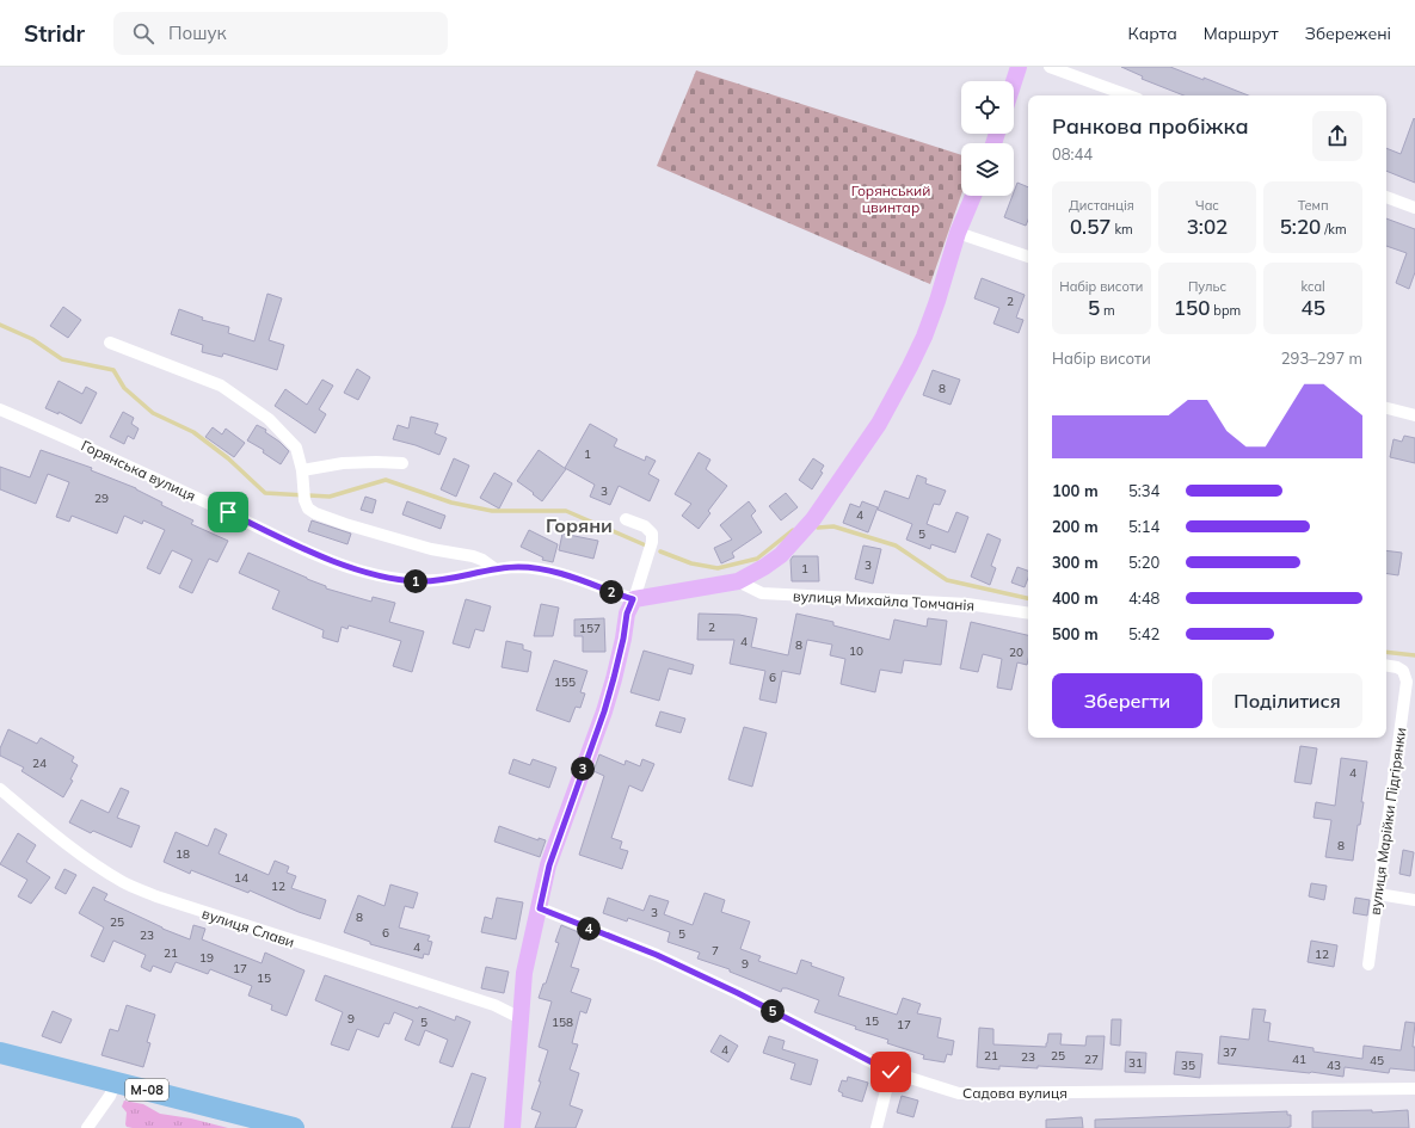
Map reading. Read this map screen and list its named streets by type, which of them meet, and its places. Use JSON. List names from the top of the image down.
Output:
{
  "streets": {
    "highway": ["М-08"],
    "street": [
      "Горянська вулиця",
      "вулиця Михайла Томчанія",
      "вулиця Марійки Підгірянки",
      "вулиця Слави",
      "Садова вулиця"
    ]
  },
  "districts": ["Горяни"],
  "parks": ["Горянський цвинтар"],
  "house_numbers": [
    "2",
    "8",
    "1",
    "3",
    "29",
    "4",
    "5",
    "3",
    "1",
    "2",
    "157",
    "4",
    "8",
    "10",
    "20",
    "6",
    "155",
    "24",
    "4",
    "8",
    "18",
    "14",
    "12",
    "3",
    "8",
    "25",
    "6",
    "5",
    "23",
    "4",
    "7",
    "21",
    "12",
    "19",
    "9",
    "17",
    "15",
    "9",
    "15",
    "5",
    "158",
    "17",
    "4",
    "37",
    "21",
    "25",
    "23",
    "27",
    "41",
    "45",
    "31",
    "35",
    "43"
  ],
  "page": {
    "header": "Stridr",
    "search": "Пошук",
    "nav": ["Карта", "Маршрут", "Збережені"],
    "heading": ["Ранкова пробіжка", "08:44"],
    "stats": [
      ["Дистанція", "0.57 km"],
      ["Час", "3:02"],
      ["Темп", "5:20 /km"],
      ["Набір висоти", "5 m"],
      ["Пульс", "150 bpm"],
      ["kcal", "45"]
    ],
    "chart": ["Набір висоти", "293–297 m"],
    "list": [
      {
        "name": "100 m",
        "note": "5:34"
      },
      {
        "name": "200 m",
        "note": "5:14"
      },
      {
        "name": "300 m",
        "note": "5:20"
      },
      {
        "name": "400 m",
        "note": "4:48"
      },
      {
        "name": "500 m",
        "note": "5:42"
      }
    ],
    "pins": [
      "1",
      "2",
      "3",
      "4",
      "5"
    ],
    "buttons": ["Зберегти", "Поділитися"]
  }
}
